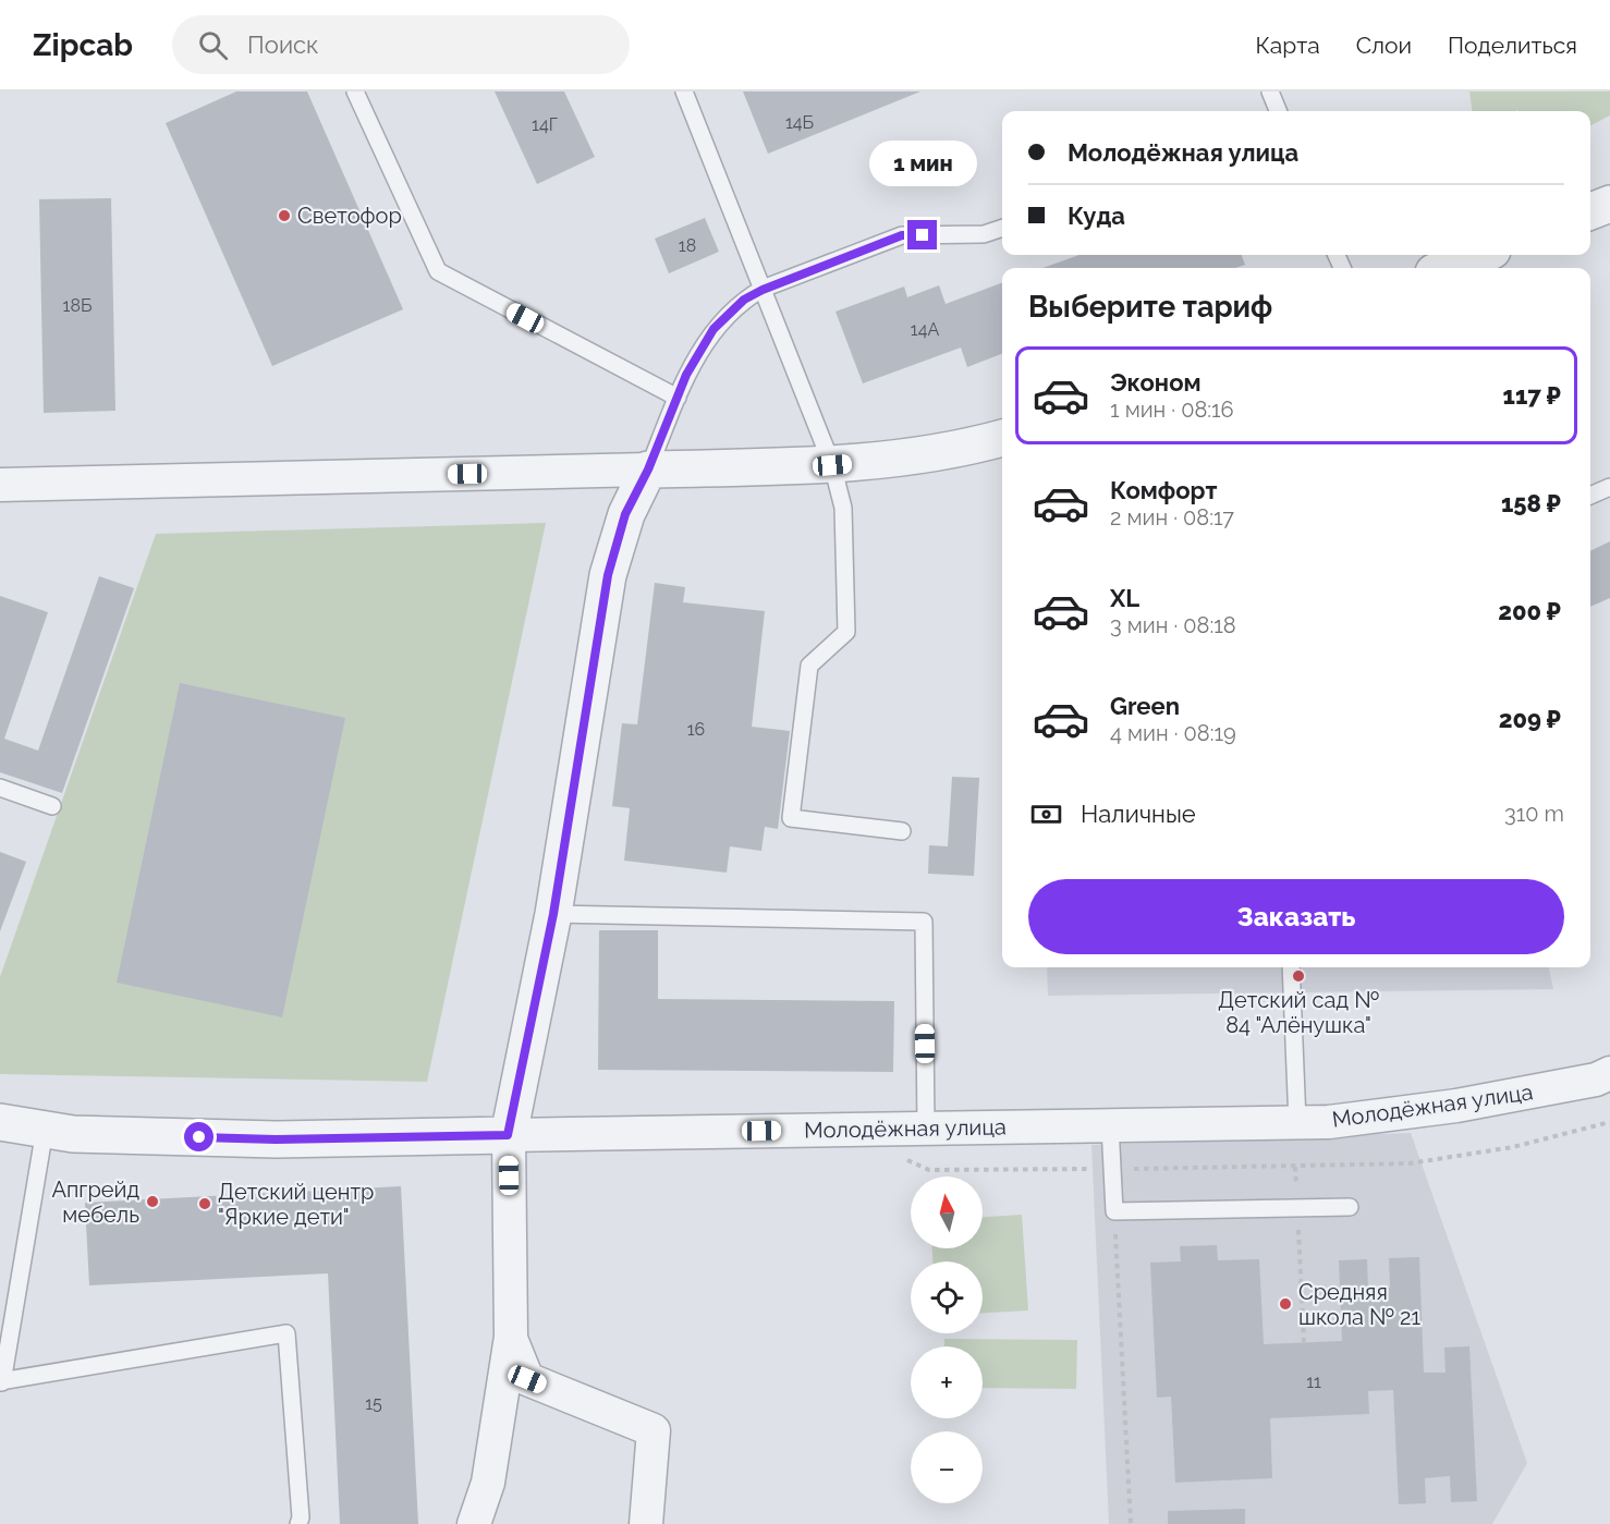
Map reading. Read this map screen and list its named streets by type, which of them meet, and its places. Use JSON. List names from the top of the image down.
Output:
{
  "streets": {
    "street": ["Молодёжная улица"]
  },
  "places": [
    "Светофор",
    "Детский сад № 84 \"Алёнушка\"",
    "Апгрейд мебель",
    "Детский центр \"Яркие дети\"",
    "Средняя школа № 21"
  ],
  "house_numbers": [
    "14Б",
    "14Г",
    "18",
    "18Б",
    "14А",
    "16",
    "11",
    "15"
  ],
  "north": "top",
  "page": {
    "header": "Zipcab",
    "search": "Поиск",
    "nav": ["Карта", "Слои", "Поделиться"],
    "banner": ["Молодёжная улица", "Куда"],
    "bubble": "1 мин",
    "heading": "Выберите тариф",
    "list": [
      {
        "name": "Эконом",
        "note": "1 мин · 08:16",
        "value": "117 ₽"
      },
      {
        "name": "Комфорт",
        "note": "2 мин · 08:17",
        "value": "158 ₽"
      },
      {
        "name": "XL",
        "note": "3 мин · 08:18",
        "value": "200 ₽"
      },
      {
        "name": "Green",
        "note": "4 мин · 08:19",
        "value": "209 ₽"
      }
    ],
    "pay": ["Наличные", "310 m"],
    "buttons": "Заказать",
    "map_buttons": ["+", "−"]
  }
}
